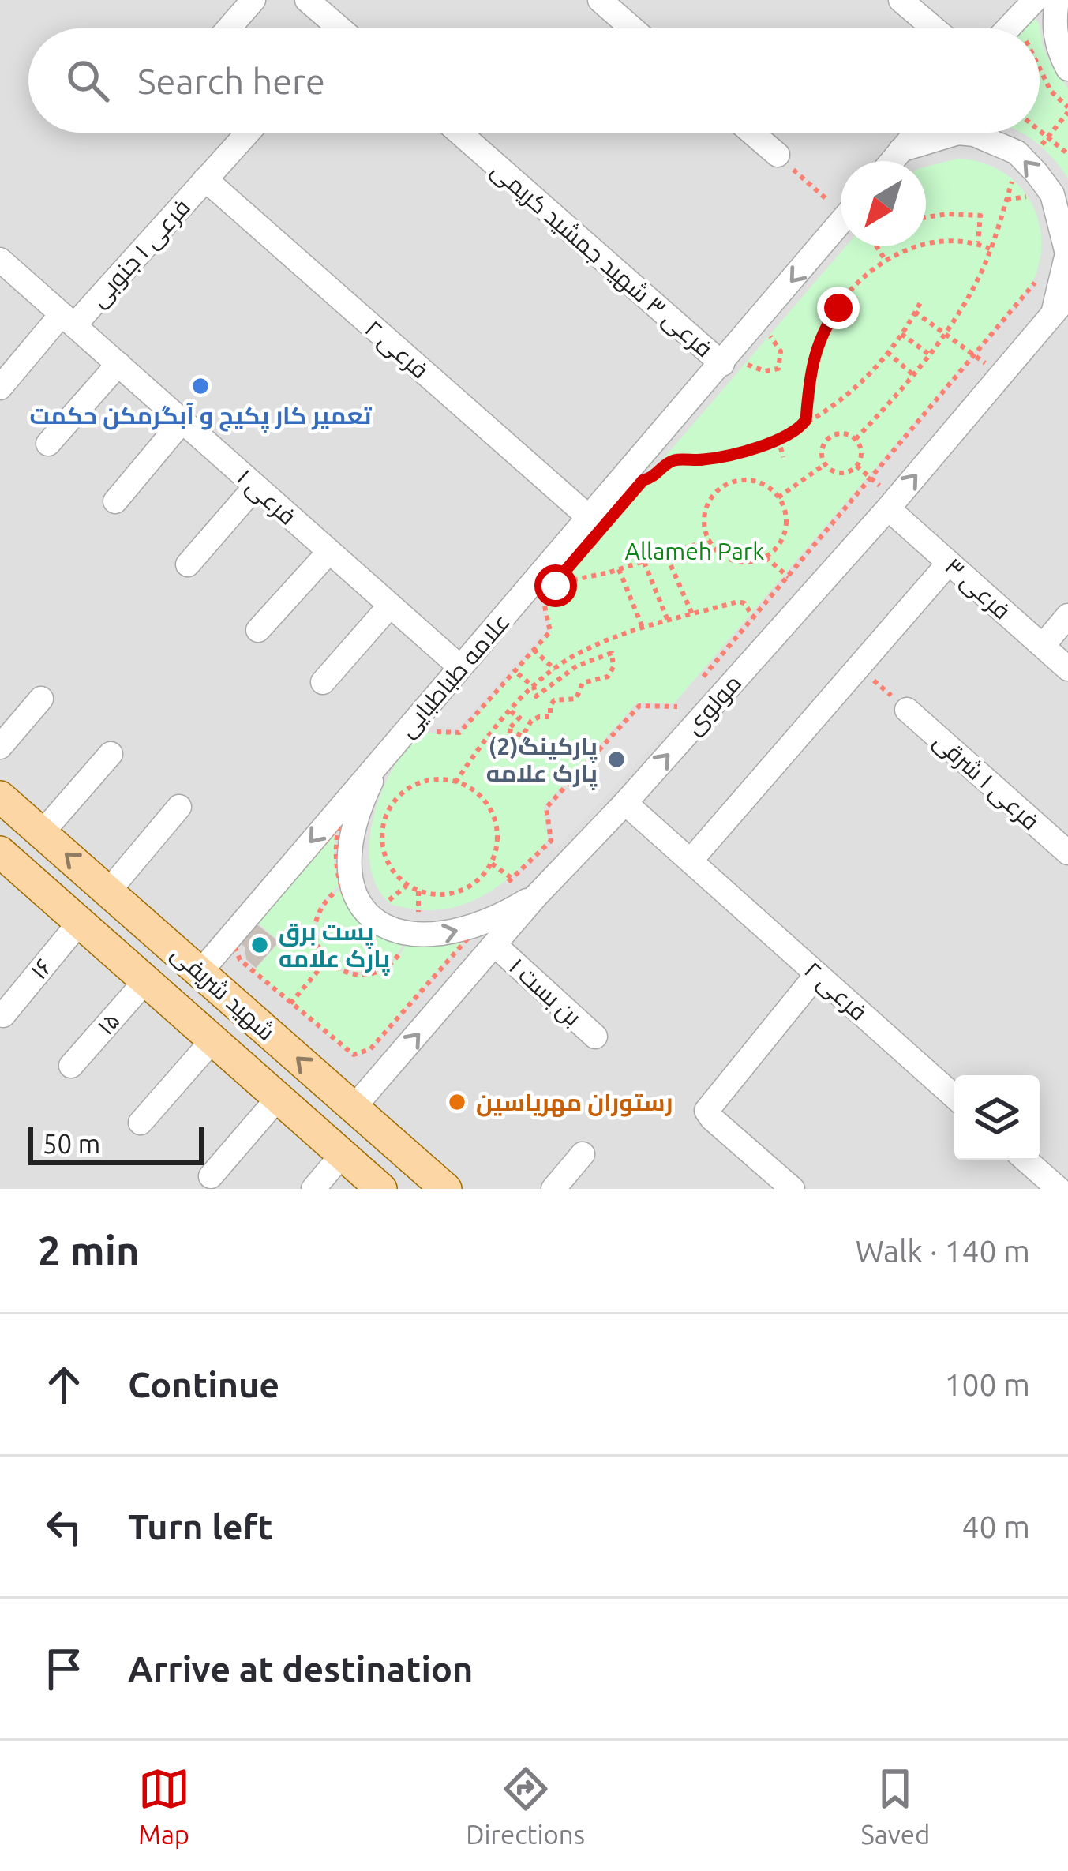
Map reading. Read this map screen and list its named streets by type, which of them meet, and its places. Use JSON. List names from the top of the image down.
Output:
{
  "streets": {
    "main road": ["شهید شریفی"],
    "street": [
      "فرعی ۱ جنوبی",
      "فرعی ۳ شهید جمشید کریمی",
      "فرعی ۲",
      "فرعی ۱",
      "فرعی ۳",
      "علامه طباطبایی",
      "مولوی",
      "فرعی ۱ شرقی",
      "۱۶",
      "بن بست ۱",
      "۱۵"
    ]
  },
  "crossings": [
    ["فرعی ۱ جنوبی", "فرعی ۲"],
    ["فرعی ۱ جنوبی", "فرعی ۱"],
    ["فرعی ۳ شهید جمشید کریمی", "علامه طباطبایی"],
    ["فرعی ۲", "علامه طباطبایی"],
    ["فرعی ۲", "مولوی"],
    ["فرعی ۱", "علامه طباطبایی"],
    ["فرعی ۳", "مولوی"],
    ["علامه طباطبایی", "شهید شریفی"],
    ["مولوی", "بن بست ۱"],
    ["مولوی", "شهید شریفی"],
    ["۱۶", "شهید شریفی"],
    ["شهید شریفی", "۱۵"]
  ],
  "parks": ["Allameh Park"],
  "places": [
    "تعمیر کار پکیج و آبگرمکن حکمت",
    "پارکینگ(2) پارک علامه",
    "پست برق پارک علامه",
    "رستوران مهریاسین"
  ],
  "scale_bar": "50 m",
  "north": "bottom left",
  "page": {
    "search": "Search here",
    "scale": "50 m",
    "heading": ["2 min", "Walk · 140 m"],
    "list": [
      ["Continue", "100 m"],
      ["Turn left", "40 m"],
      "Arrive at destination"
    ],
    "nav": ["Map", "Directions", "Saved"]
  }
}
